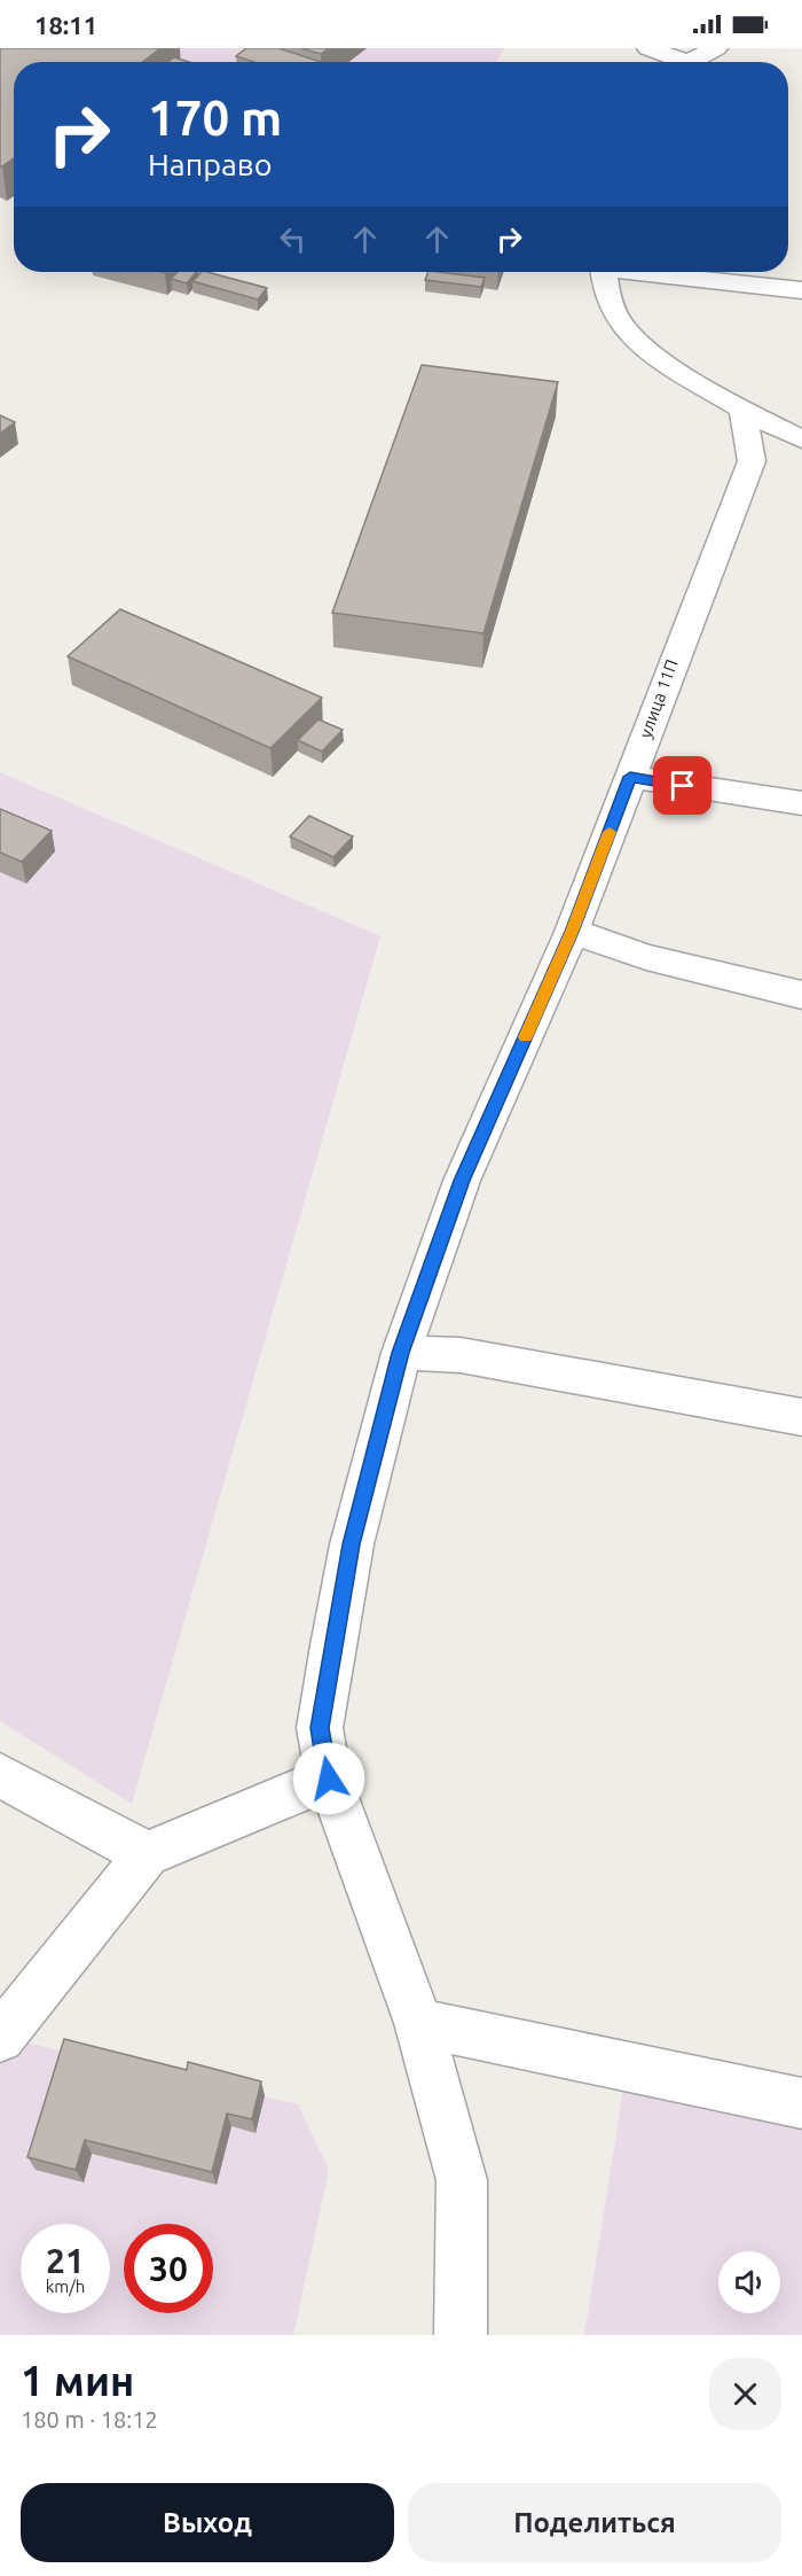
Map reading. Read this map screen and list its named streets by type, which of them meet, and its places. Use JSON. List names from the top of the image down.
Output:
{
  "streets": {
    "street": ["улица 11П"]
  },
  "page": {
    "status": "18:11",
    "turn": ["170 m", "Направо"],
    "speed": "21 km/h",
    "limit": "30",
    "heading": ["1 мин", "180 m · 18:12"],
    "buttons": ["Выход", "Поделиться"]
  }
}
